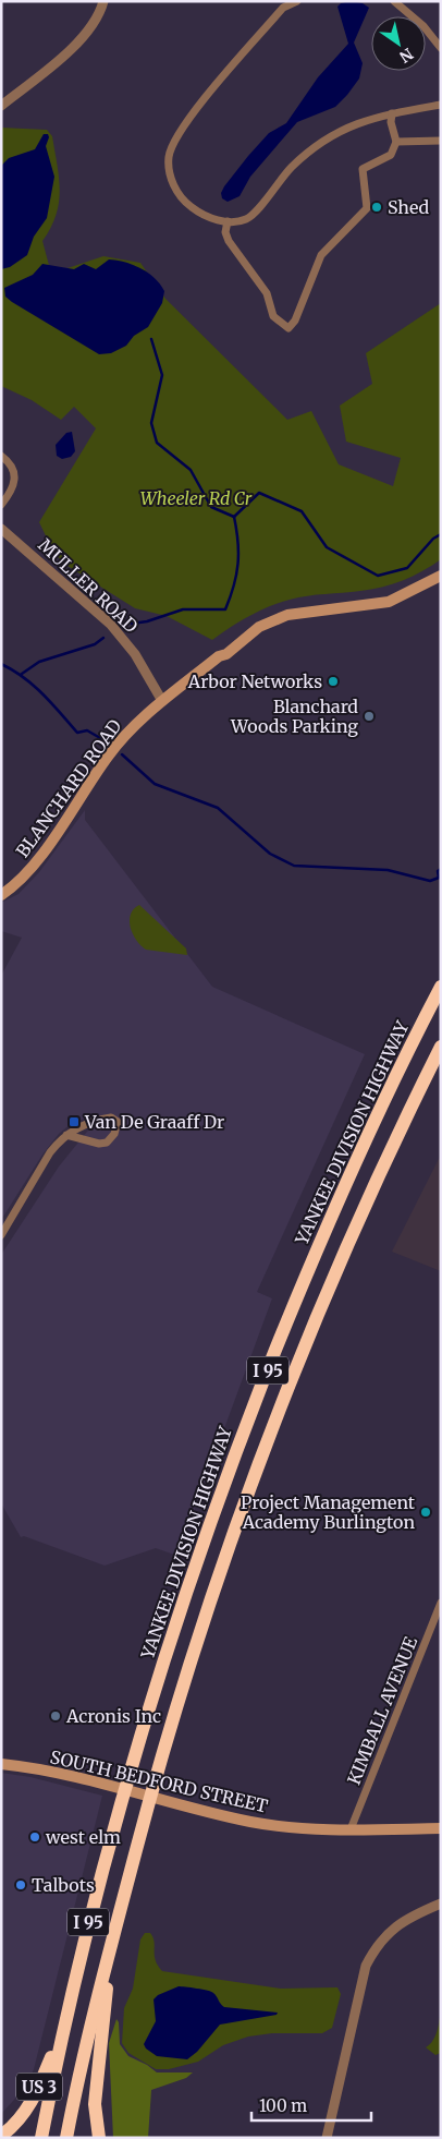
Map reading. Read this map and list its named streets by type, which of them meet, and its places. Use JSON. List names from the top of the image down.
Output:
{
  "streets": {
    "highway": ["YANKEE DIVISION HIGHWAY", "I 95", "US 3"],
    "main road": ["BLANCHARD ROAD", "SOUTH BEDFORD STREET"],
    "street": ["MULLER ROAD", "KIMBALL AVENUE"]
  },
  "crossings": [
    ["MULLER ROAD", "BLANCHARD ROAD"],
    ["YANKEE DIVISION HIGHWAY", "US 3"],
    ["KIMBALL AVENUE", "SOUTH BEDFORD STREET"]
  ],
  "parks": ["Wheeler Rd Cr"],
  "places": {
    "other": [
      "Shed",
      "Arbor Networks",
      "Blanchard Woods Parking",
      "Project Management Academy Burlington",
      "Acronis Inc",
      "west elm",
      "Talbots"
    ],
    "transit": ["Van De Graaff Dr"]
  },
  "scale_bar": "100 m",
  "north": "bottom right"
}
